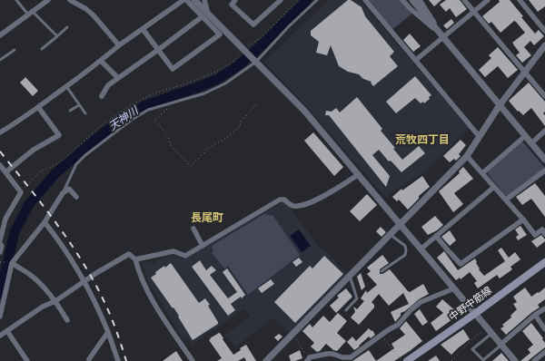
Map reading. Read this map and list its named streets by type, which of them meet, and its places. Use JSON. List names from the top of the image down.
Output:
{
  "streets": {
    "main road": ["中野中筋線"]
  },
  "districts": ["荒牧四丁目", "長尾町"],
  "water": ["天神川"]
}
